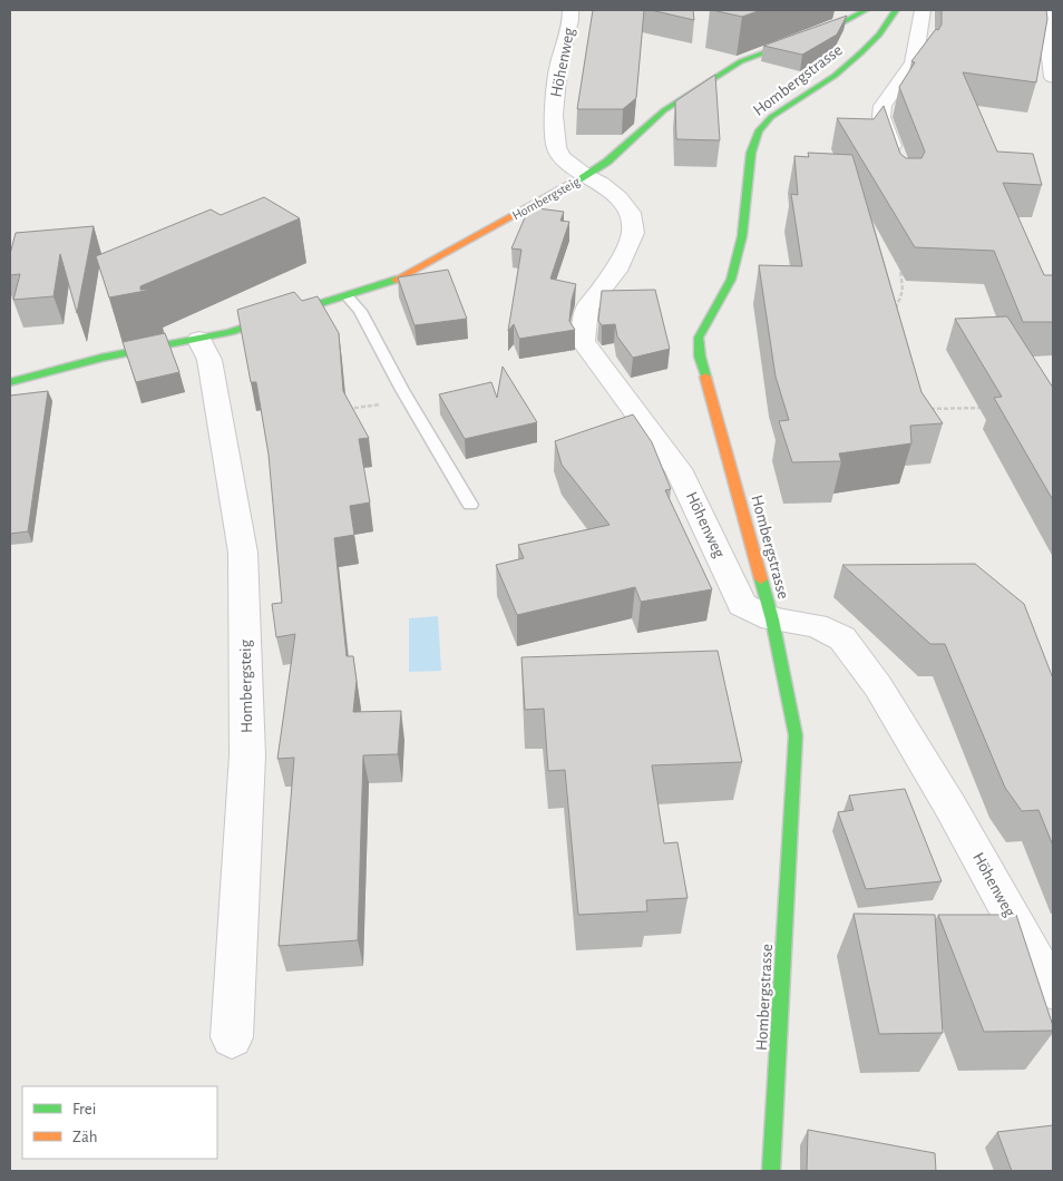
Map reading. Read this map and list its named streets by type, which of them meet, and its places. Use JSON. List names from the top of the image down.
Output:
{
  "streets": {
    "street": ["Höhenweg", "Hombergstrasse", "Hombergsteig"]
  },
  "crossings": [
    ["Höhenweg", "Hombergstrasse"],
    ["Höhenweg", "Hombergsteig"]
  ],
  "legend": ["Frei", "Zäh"]
}
